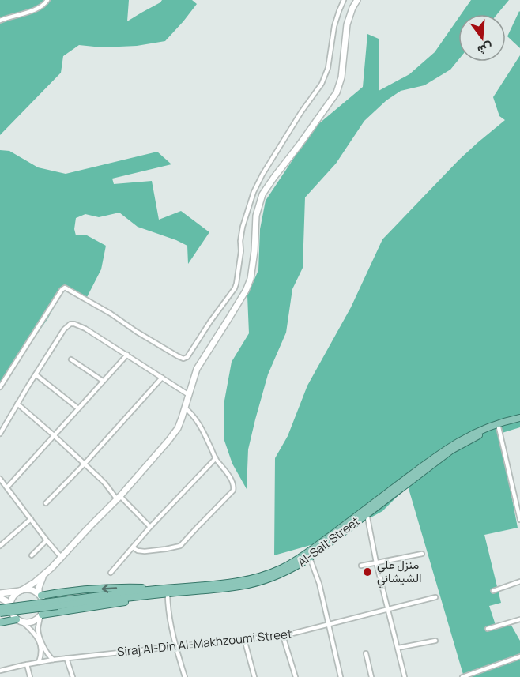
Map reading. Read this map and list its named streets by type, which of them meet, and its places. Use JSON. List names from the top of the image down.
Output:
{
  "streets": {
    "main road": ["Al-Salt Street"],
    "street": ["Siraj Al-Din Al-Makhzoumi Street"]
  },
  "places": ["منزل علي الشيشاني"],
  "north": "bottom"
}
